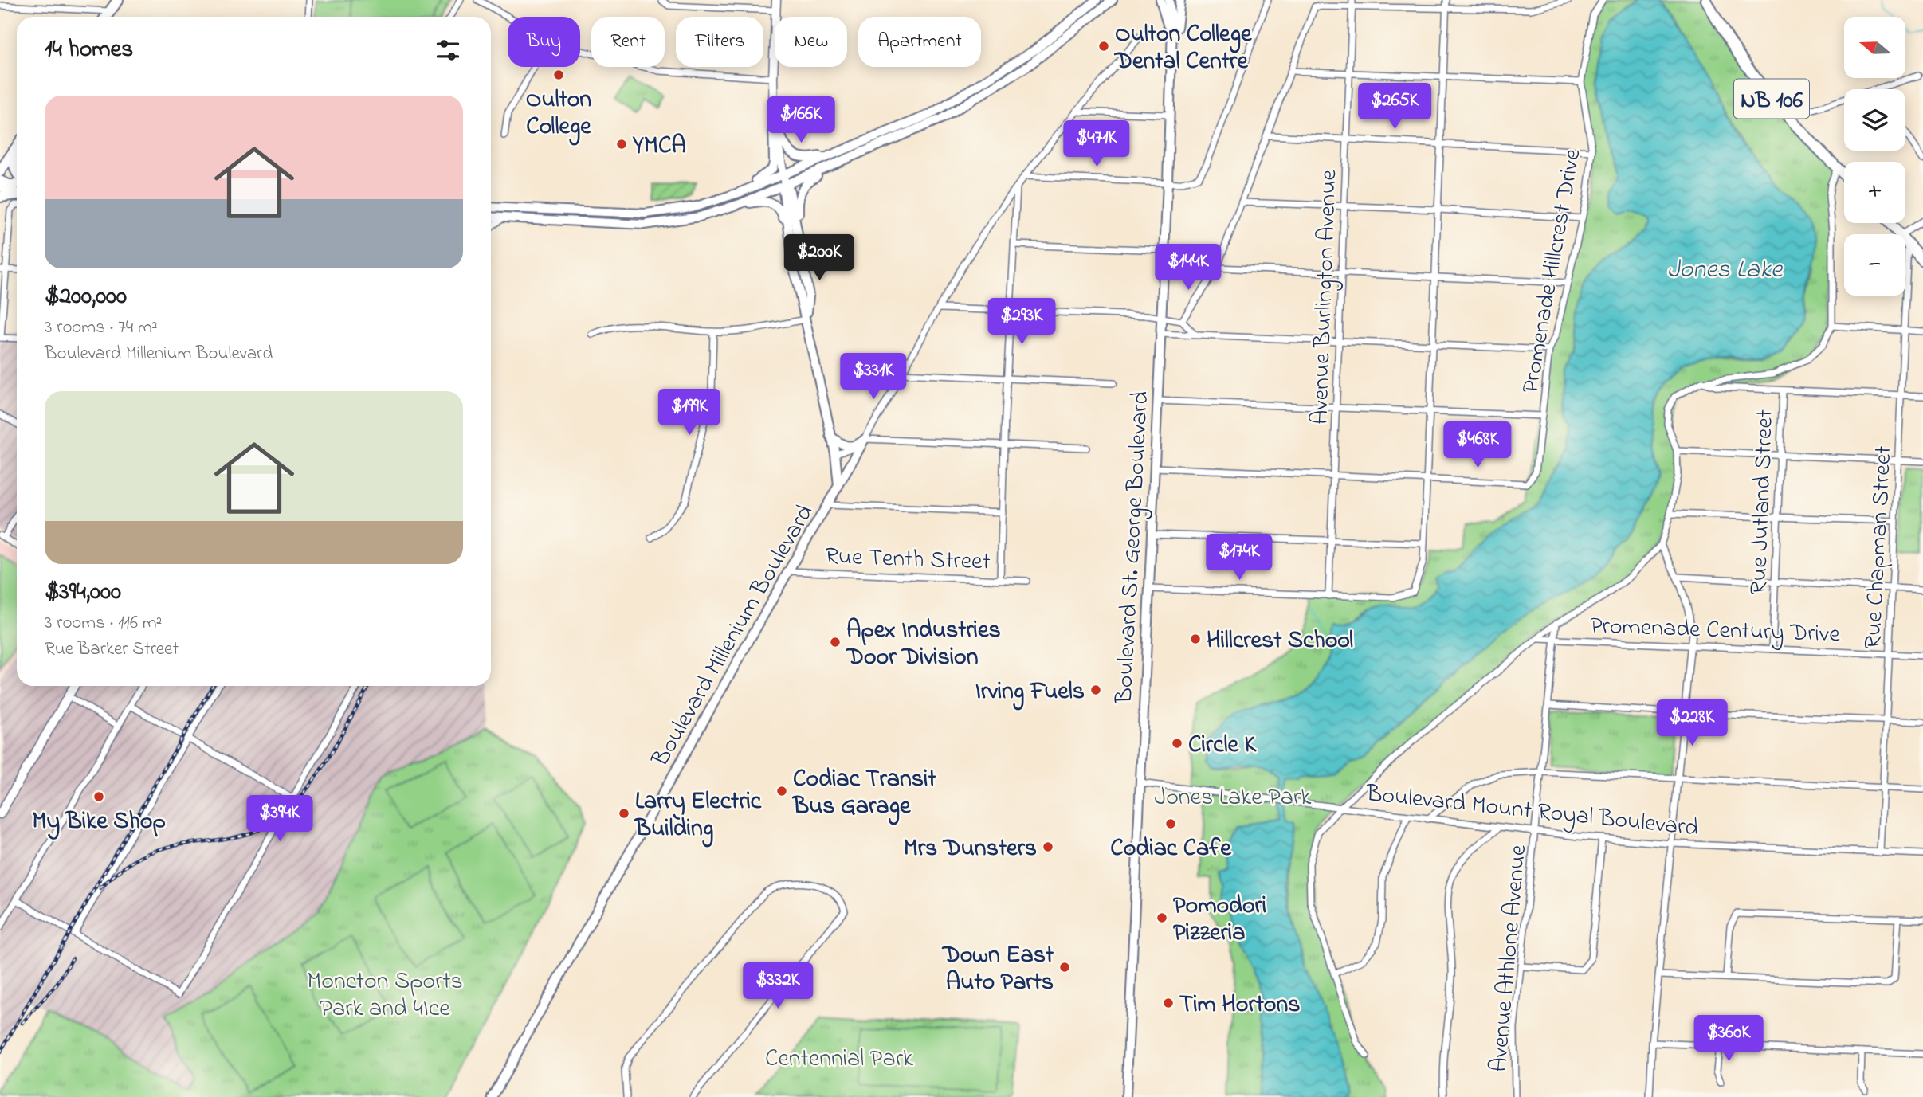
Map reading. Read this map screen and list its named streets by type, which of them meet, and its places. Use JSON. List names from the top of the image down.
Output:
{
  "streets": {
    "main road": ["NB 106", "Boulevard St. George Boulevard", "Boulevard Millenium Boulevard"],
    "street": [
      "Promenade Hillcrest Drive",
      "Avenue Burlington Avenue",
      "Rue Jutland Street",
      "Rue Chapman Street",
      "Rue Tenth Street",
      "Promenade Century Drive",
      "Boulevard Mount Royal Boulevard",
      "Avenue Athlone Avenue"
    ]
  },
  "crossings": [
    ["Rue Jutland Street", "Promenade Century Drive"],
    ["Boulevard St. George Boulevard", "Boulevard Mount Royal Boulevard"],
    ["Rue Chapman Street", "Promenade Century Drive"],
    ["Rue Chapman Street", "Boulevard Mount Royal Boulevard"],
    ["Rue Tenth Street", "Boulevard Millenium Boulevard"],
    ["Promenade Century Drive", "Avenue Athlone Avenue"],
    ["Boulevard Mount Royal Boulevard", "Avenue Athlone Avenue"]
  ],
  "water": ["Jones Lake"],
  "parks": ["Jones Lake Park", "Moncton Sports Park and 4Ice", "Centennial Park"],
  "places": [
    "Oulton College Dental Centre",
    "Oulton College",
    "YMCA",
    "Hillcrest School",
    "Apex Industries Door Division",
    "Irving Fuels",
    "Circle K",
    "Codiac Transit Bus Garage",
    "My Bike Shop",
    "Larry Electric Building",
    "Codiac Cafe",
    "Mrs Dunsters",
    "Pomodori Pizzeria",
    "Down East Auto Parts",
    "Tim Hortons"
  ],
  "north": "left",
  "page": {
    "map_buttons": ["+", "−"],
    "chip": [
      "Buy",
      "Rent",
      "Filters",
      "New",
      "Apartment"
    ],
    "heading": "14 homes",
    "price": [
      "$265K",
      "$166K",
      "$471K",
      "$200K",
      "$144K",
      "$293K",
      "$331K",
      "$199K",
      "$468K",
      "$174K",
      "$228K",
      "$394K",
      "$332K",
      "$360K"
    ],
    "list": [
      {
        "name": "$200,000",
        "note": "3 rooms · 74 m² · Boulevard Millenium Boulevard"
      },
      {
        "name": "$394,000",
        "note": "3 rooms · 116 m² · Rue Barker Street"
      }
    ]
  }
}
